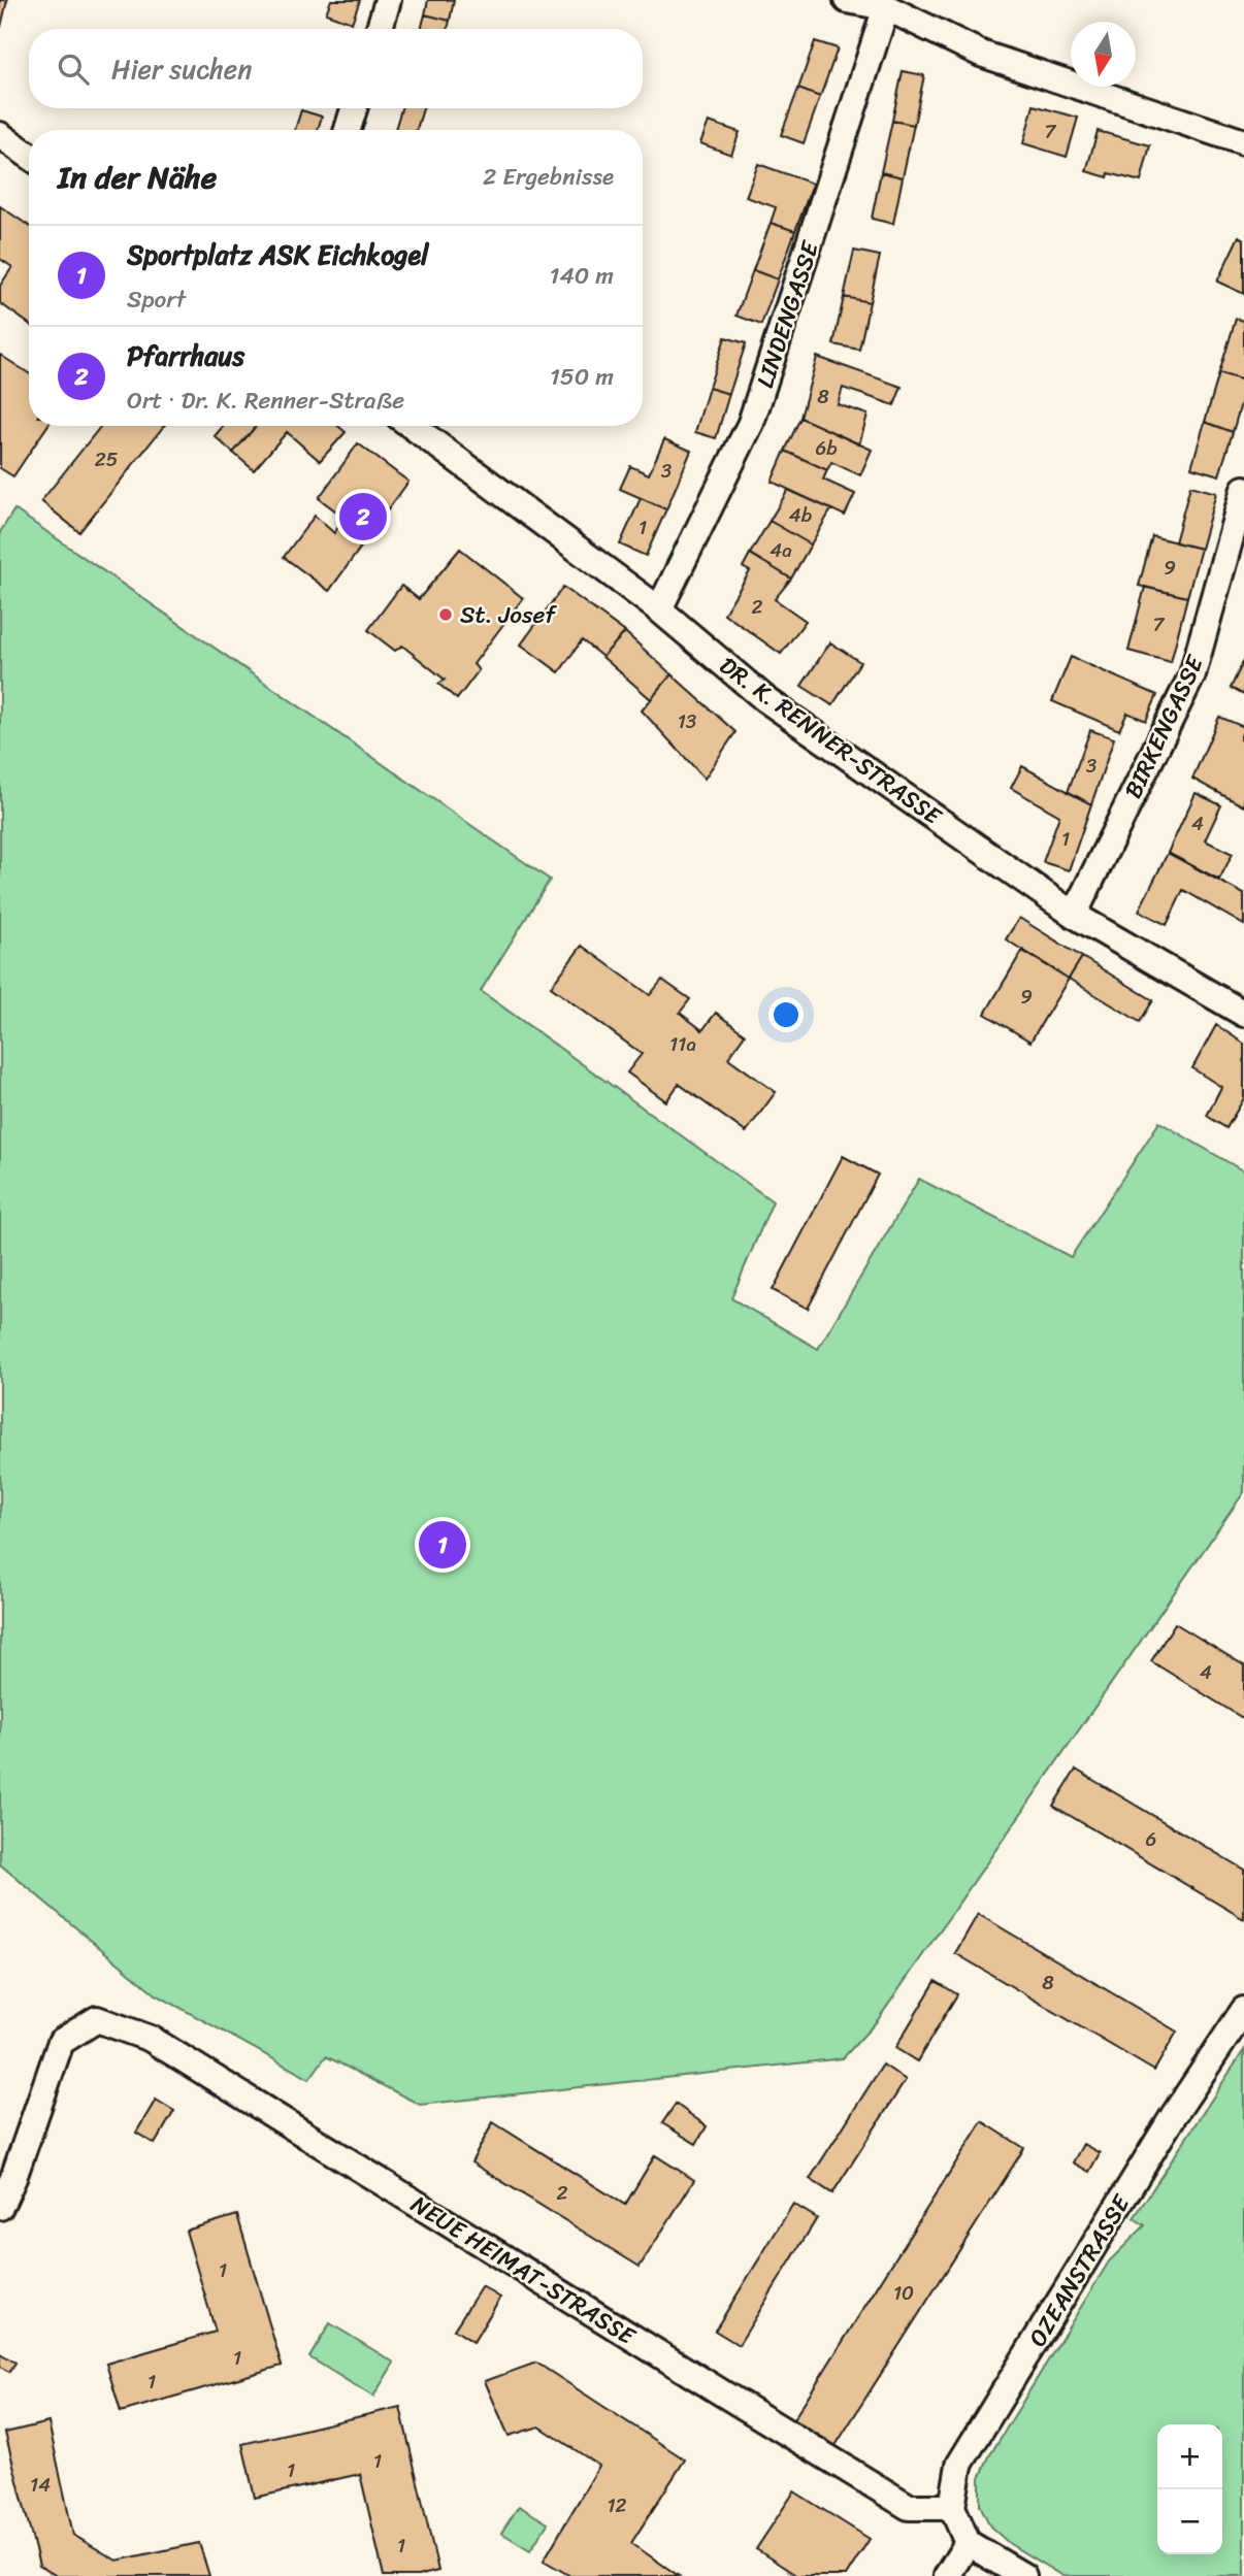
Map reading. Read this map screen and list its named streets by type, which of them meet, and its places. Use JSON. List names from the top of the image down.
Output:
{
  "streets": {
    "street": [
      "LINDENGASSE",
      "BIRKENGASSE",
      "DR. K. RENNER-STRASSE",
      "NEUE HEIMAT-STRASSE",
      "OZEANSTRASSE"
    ]
  },
  "crossings": [
    ["LINDENGASSE", "DR. K. RENNER-STRASSE"],
    ["BIRKENGASSE", "DR. K. RENNER-STRASSE"],
    ["NEUE HEIMAT-STRASSE", "OZEANSTRASSE"]
  ],
  "places": ["St. Josef"],
  "house_numbers": [
    "7",
    "8",
    "6b",
    "25",
    "3",
    "4b",
    "1",
    "4a",
    "9",
    "2",
    "7",
    "13",
    "3",
    "4",
    "1",
    "9",
    "11a",
    "4",
    "6",
    "8",
    "2",
    "1",
    "10",
    "1",
    "1",
    "1",
    "1",
    "14",
    "12",
    "1"
  ],
  "north": "bottom",
  "page": {
    "search": "Hier suchen",
    "heading": ["In der Nähe", "2 Ergebnisse"],
    "list": [
      {
        "mark": "1",
        "name": "Sportplatz ASK Eichkogel",
        "note": "Sport",
        "value": "140 m"
      },
      {
        "mark": "2",
        "name": "Pfarrhaus",
        "note": "Ort · Dr. K. Renner-Straße",
        "value": "150 m"
      }
    ],
    "pins": ["2", "1"],
    "map_buttons": ["+", "−"]
  }
}
